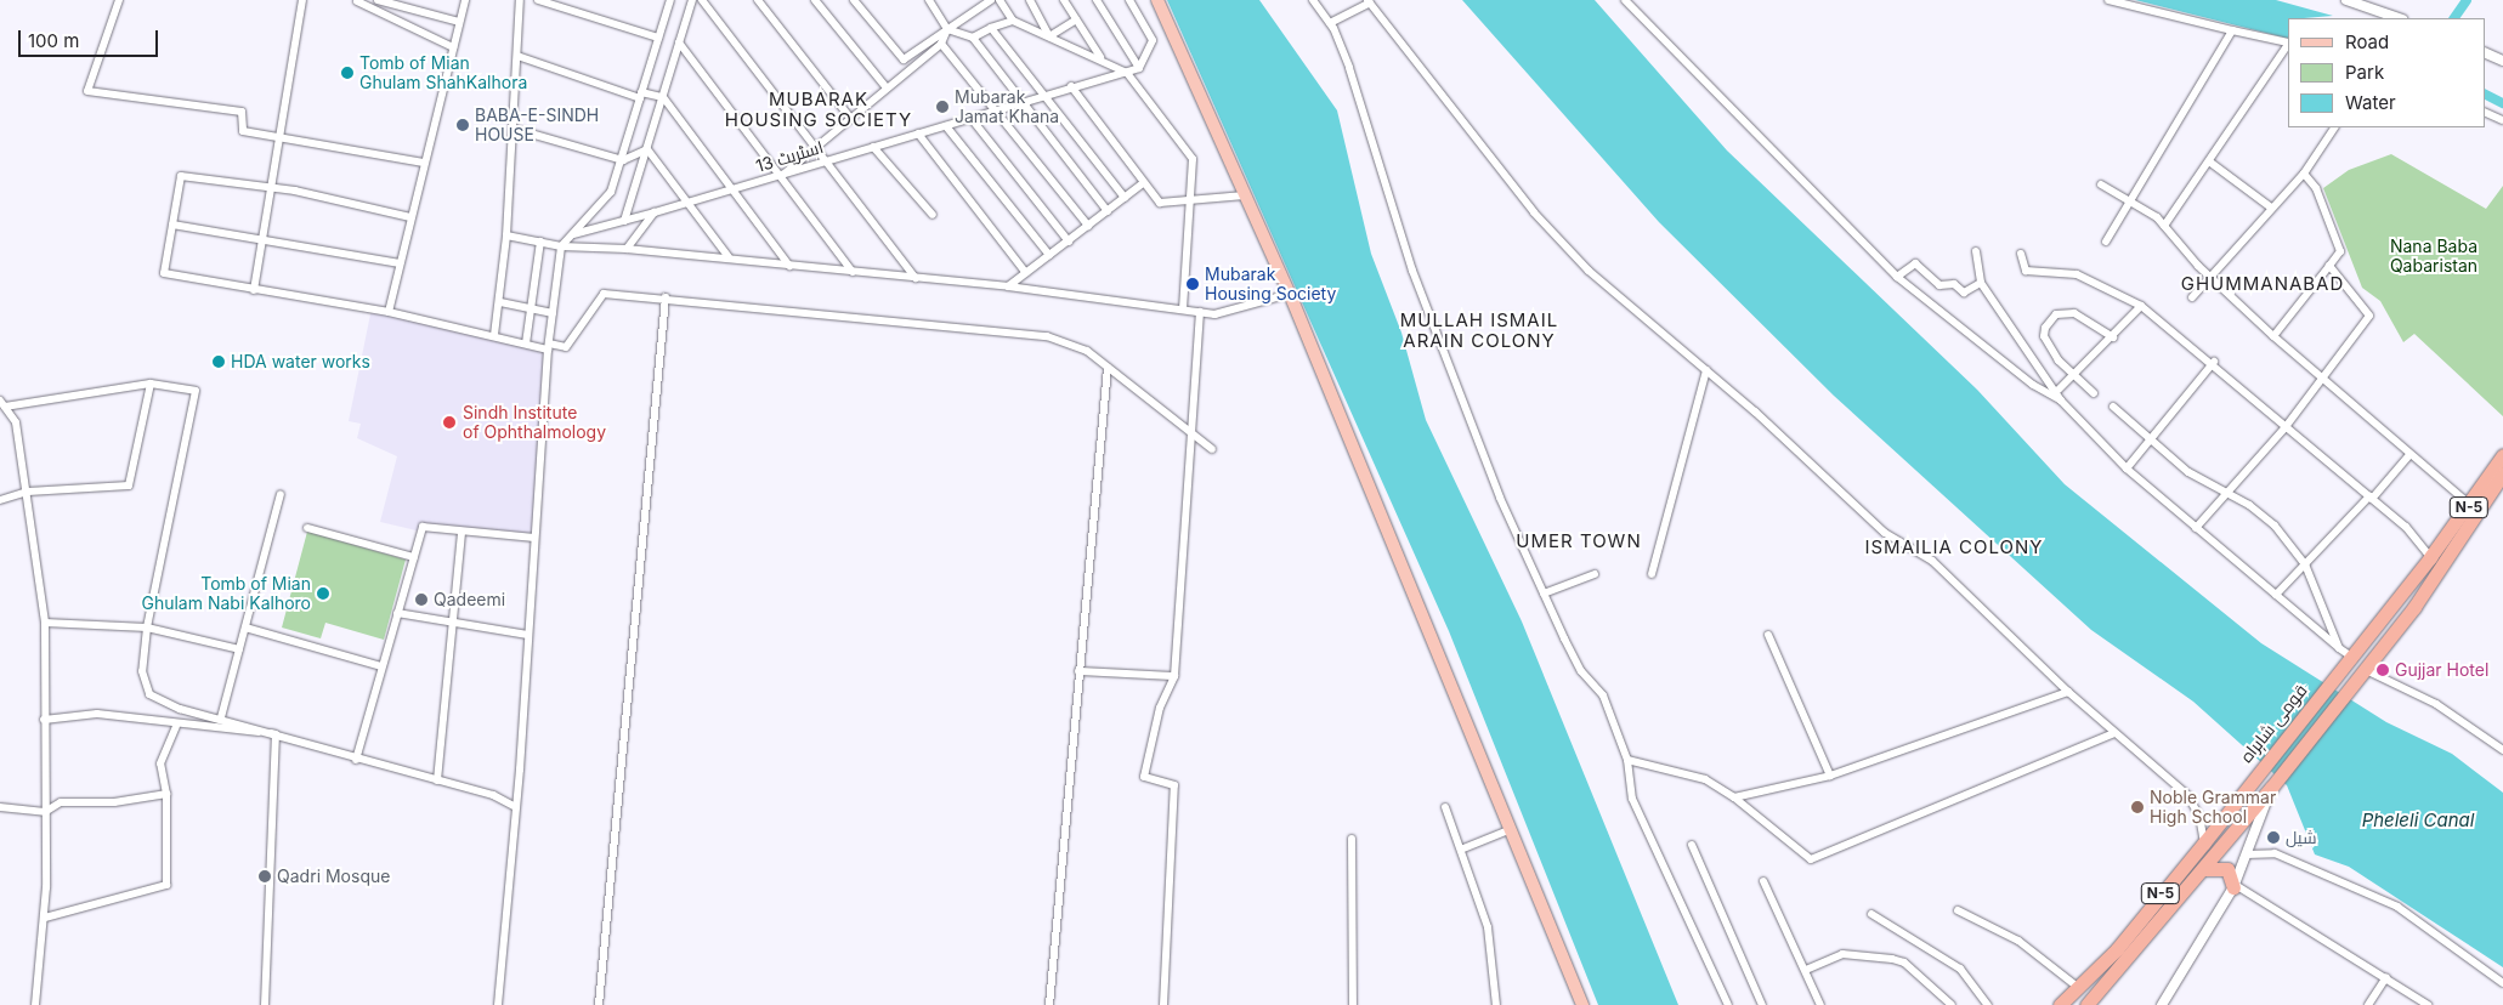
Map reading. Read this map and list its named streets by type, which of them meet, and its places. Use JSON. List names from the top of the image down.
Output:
{
  "streets": {
    "highway": ["N-5", "قومی شاہراہ"],
    "street": ["اسٹریٹ 13"]
  },
  "districts": [
    "MUBARAK HOUSING SOCIETY",
    "GHUMMANABAD",
    "MULLAH ISMAIL ARAIN COLONY",
    "UMER TOWN",
    "ISMAILIA COLONY"
  ],
  "water": ["Pheleli Canal"],
  "parks": ["Nana Baba Qabaristan"],
  "places": [
    "Tomb of Mian Ghulam ShahKalhora",
    "Mubarak Jamat Khana",
    "BABA-E-SINDH HOUSE",
    "Mubarak Housing Society",
    "HDA water works",
    "Sindh Institute of Ophthalmology",
    "Tomb of Mian Ghulam Nabi Kalhoro",
    "Qadeemi",
    "Gujjar Hotel",
    "Noble Grammar High School",
    "شیل",
    "Qadri Mosque"
  ],
  "legend": ["Road", "Park", "Water"],
  "scale_bar": "100 m"
}
